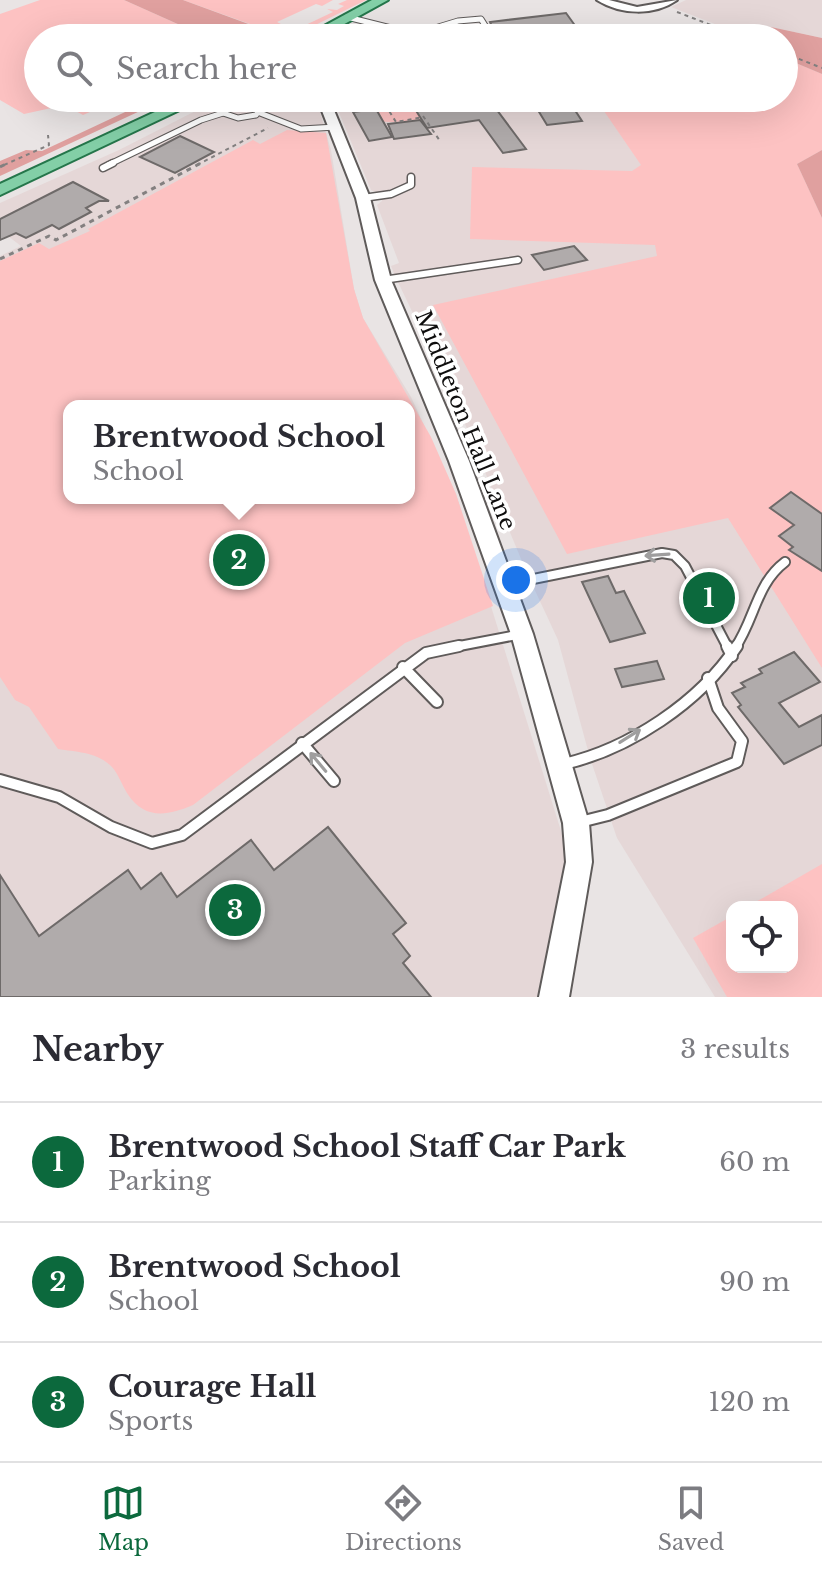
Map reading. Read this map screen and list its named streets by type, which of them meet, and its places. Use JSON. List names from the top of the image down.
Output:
{
  "streets": {
    "street": ["Middleton Hall Lane"]
  },
  "page": {
    "search": "Search here",
    "popup": ["Brentwood School", "School"],
    "pins": ["2", "1", "3"],
    "heading": ["Nearby", "3 results"],
    "list": [
      {
        "mark": "1",
        "name": "Brentwood School Staff Car Park",
        "note": "Parking",
        "value": "60 m"
      },
      {
        "mark": "2",
        "name": "Brentwood School",
        "note": "School",
        "value": "90 m"
      },
      {
        "mark": "3",
        "name": "Courage Hall",
        "note": "Sports",
        "value": "120 m"
      }
    ],
    "nav": ["Map", "Directions", "Saved"]
  }
}
